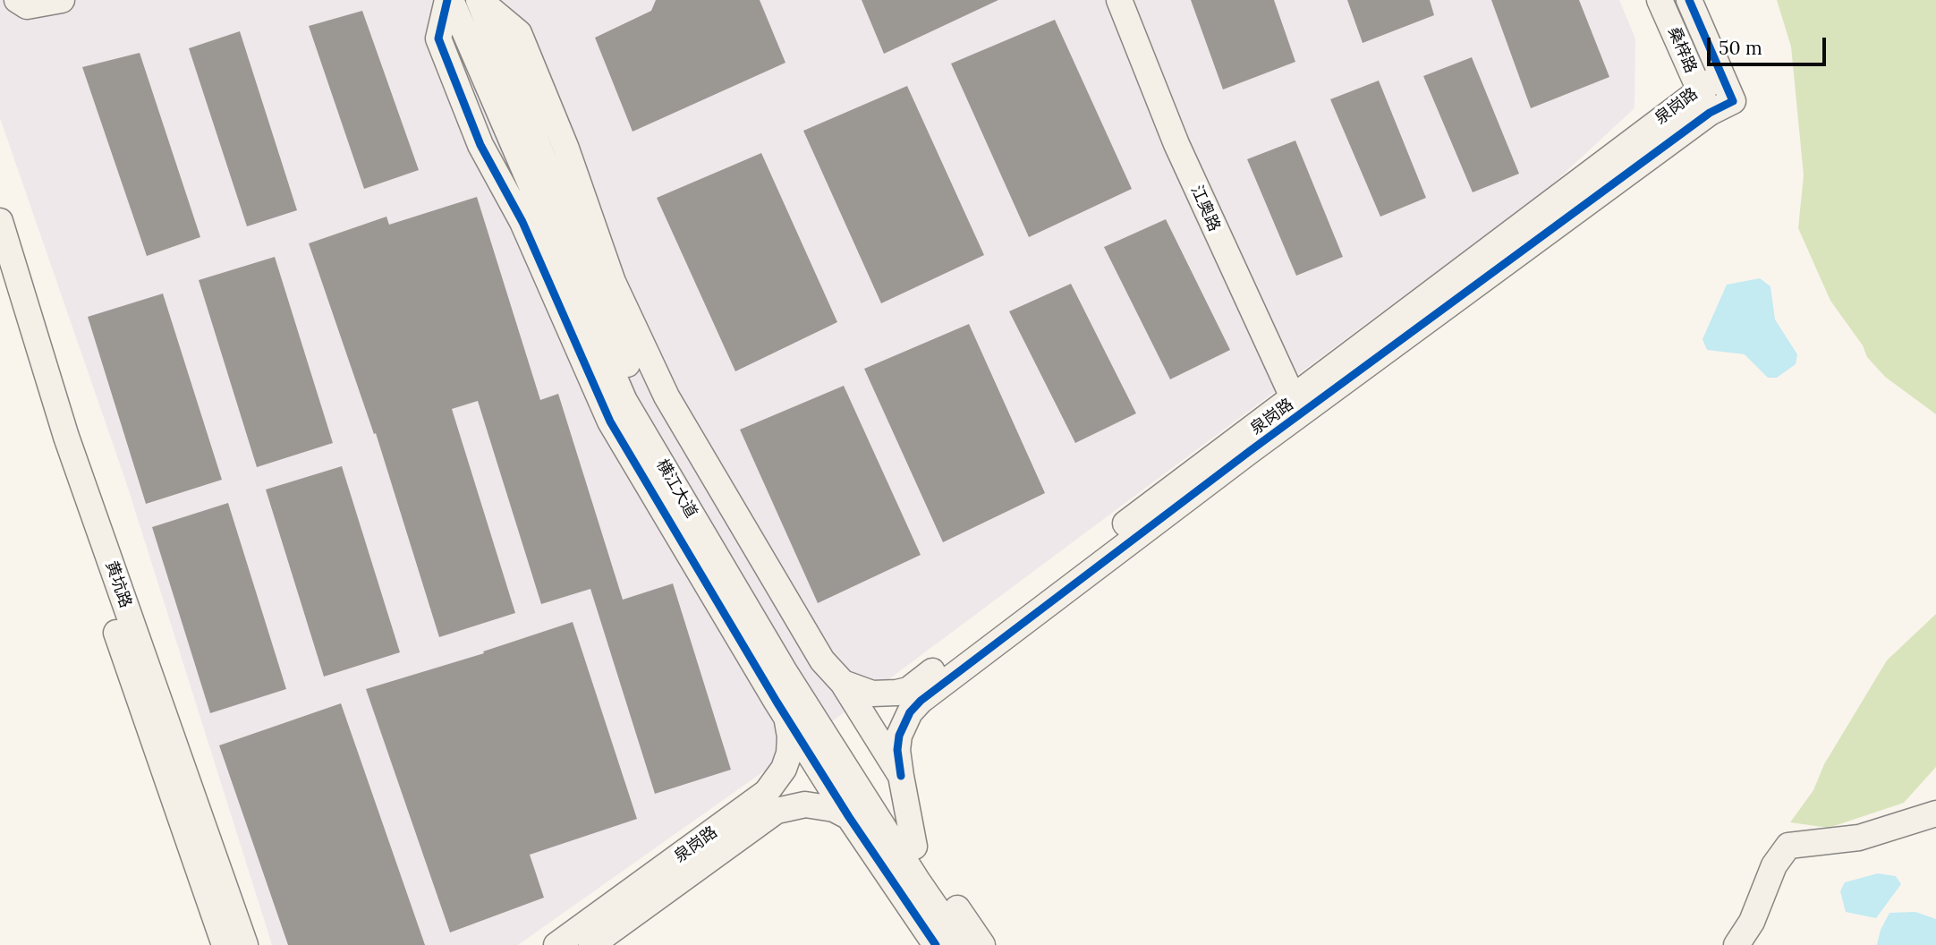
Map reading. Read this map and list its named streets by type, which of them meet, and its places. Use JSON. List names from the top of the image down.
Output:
{
  "streets": {
    "street": [
      "桑梓路",
      "泉岗路",
      "江奥路",
      "横江大道",
      "黄坑路"
    ]
  },
  "crossings": [
    ["桑梓路", "泉岗路"],
    ["泉岗路", "江奥路"],
    ["泉岗路", "横江大道"]
  ],
  "scale_bar": "50 m"
}
